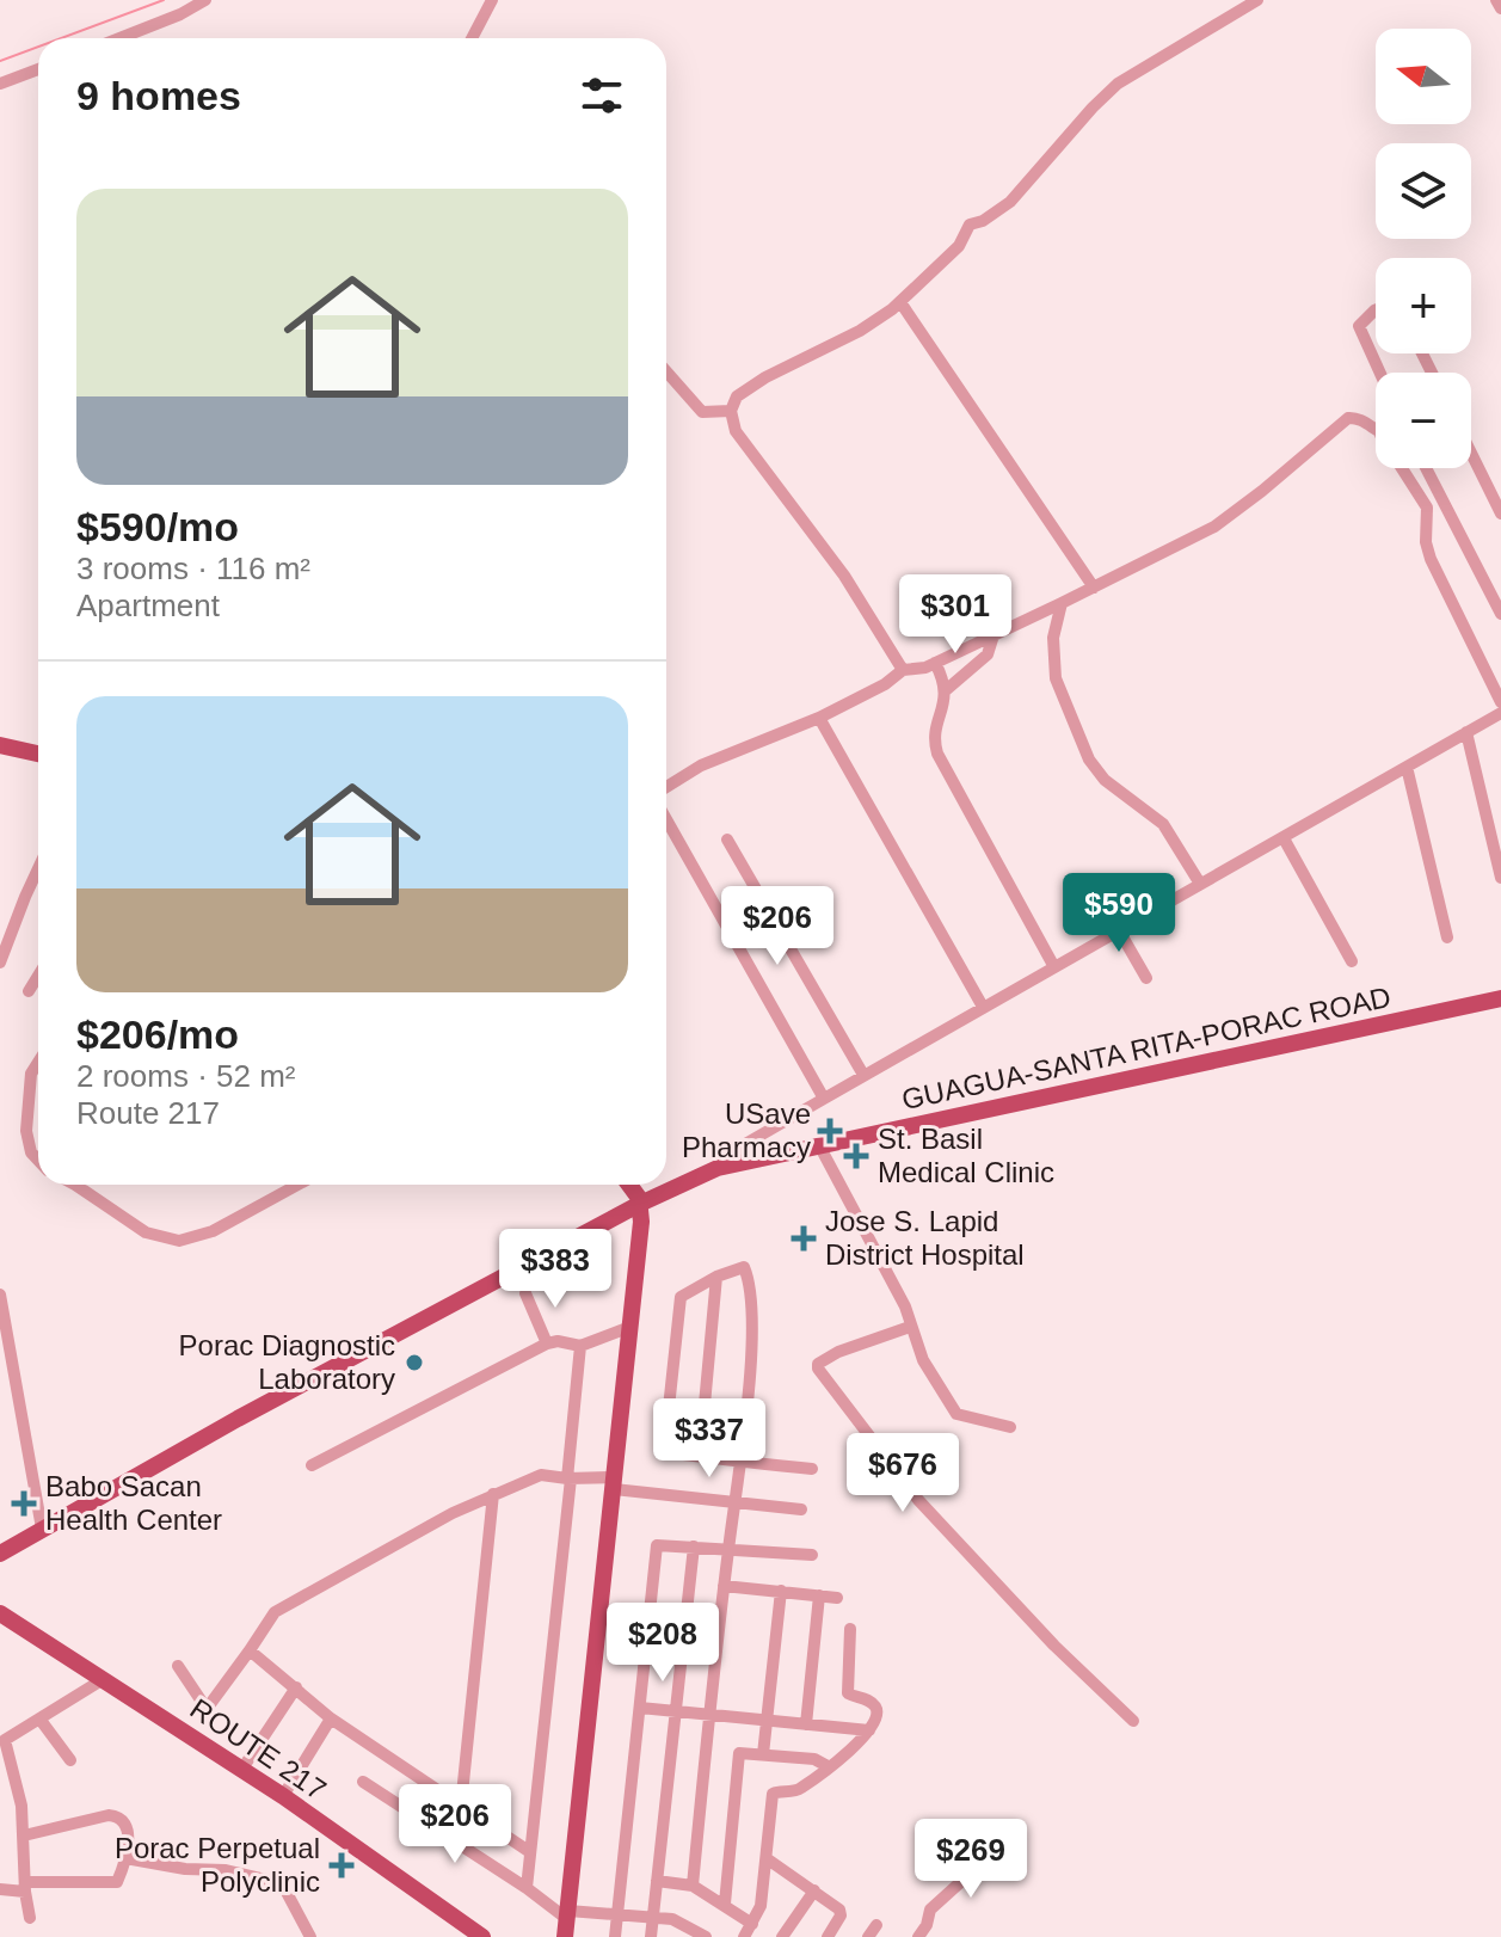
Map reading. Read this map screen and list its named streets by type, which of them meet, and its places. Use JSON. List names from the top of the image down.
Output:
{
  "streets": {
    "main road": ["GUAGUA-SANTA RITA-PORAC ROAD", "ROUTE 217"]
  },
  "places": {
    "health": [
      "USave Pharmacy",
      "St. Basil Medical Clinic",
      "Jose S. Lapid District Hospital",
      "Babo Sacan Health Center",
      "Porac Perpetual Polyclinic"
    ],
    "other": ["Porac Diagnostic Laboratory"]
  },
  "north": "left",
  "page": {
    "map_buttons": ["+", "−"],
    "heading": "9 homes",
    "list": [
      {
        "name": "$590/mo",
        "note": "3 rooms · 116 m² · Apartment"
      },
      {
        "name": "$206/mo",
        "note": "2 rooms · 52 m² · Route 217"
      }
    ],
    "price": [
      "$301",
      "$590",
      "$206",
      "$383",
      "$337",
      "$676",
      "$208",
      "$206",
      "$269"
    ]
  }
}
